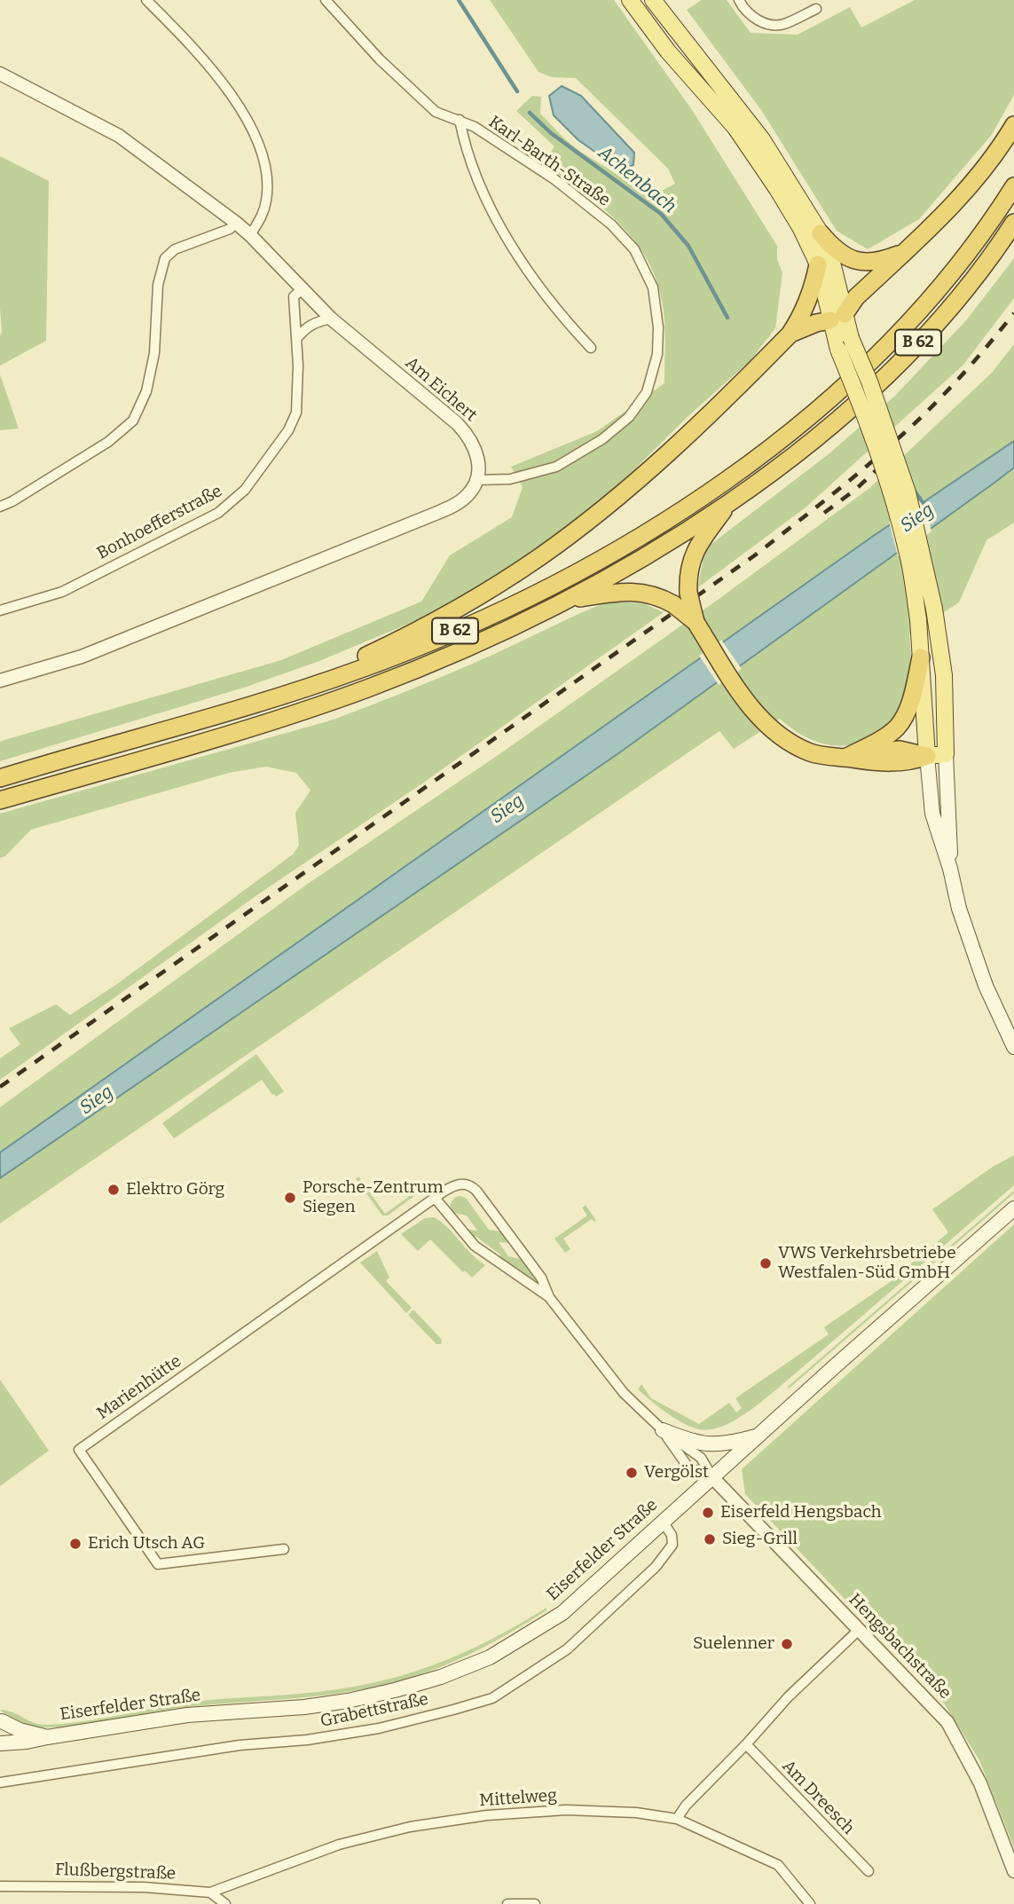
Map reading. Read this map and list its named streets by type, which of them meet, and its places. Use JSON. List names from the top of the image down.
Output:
{
  "streets": {
    "highway": ["B 62"],
    "main road": ["Eiserfelder Straße"],
    "street": [
      "Karl-Barth-Straße",
      "Am Eichert",
      "Bonhoefferstraße",
      "Marienhütte",
      "Hengsbachstraße",
      "Grabettstraße",
      "Am Dreesch",
      "Mittelweg",
      "Flußbergstraße"
    ]
  },
  "crossings": [
    ["Karl-Barth-Straße", "Am Eichert"],
    ["Am Eichert", "Bonhoefferstraße"],
    ["Marienhütte", "Eiserfelder Straße"],
    ["Marienhütte", "Hengsbachstraße"],
    ["Eiserfelder Straße", "Hengsbachstraße"],
    ["Eiserfelder Straße", "Grabettstraße"],
    ["Mittelweg", "Flußbergstraße"]
  ],
  "water": ["Achenbach", "Sieg"],
  "places": [
    "Elektro Görg",
    "Porsche-Zentrum Siegen",
    "VWS Verkehrsbetriebe Westfalen-Süd GmbH",
    "Vergölst",
    "Eiserfeld Hengsbach",
    "Sieg-Grill",
    "Erich Utsch AG",
    "Suelenner"
  ]
}
